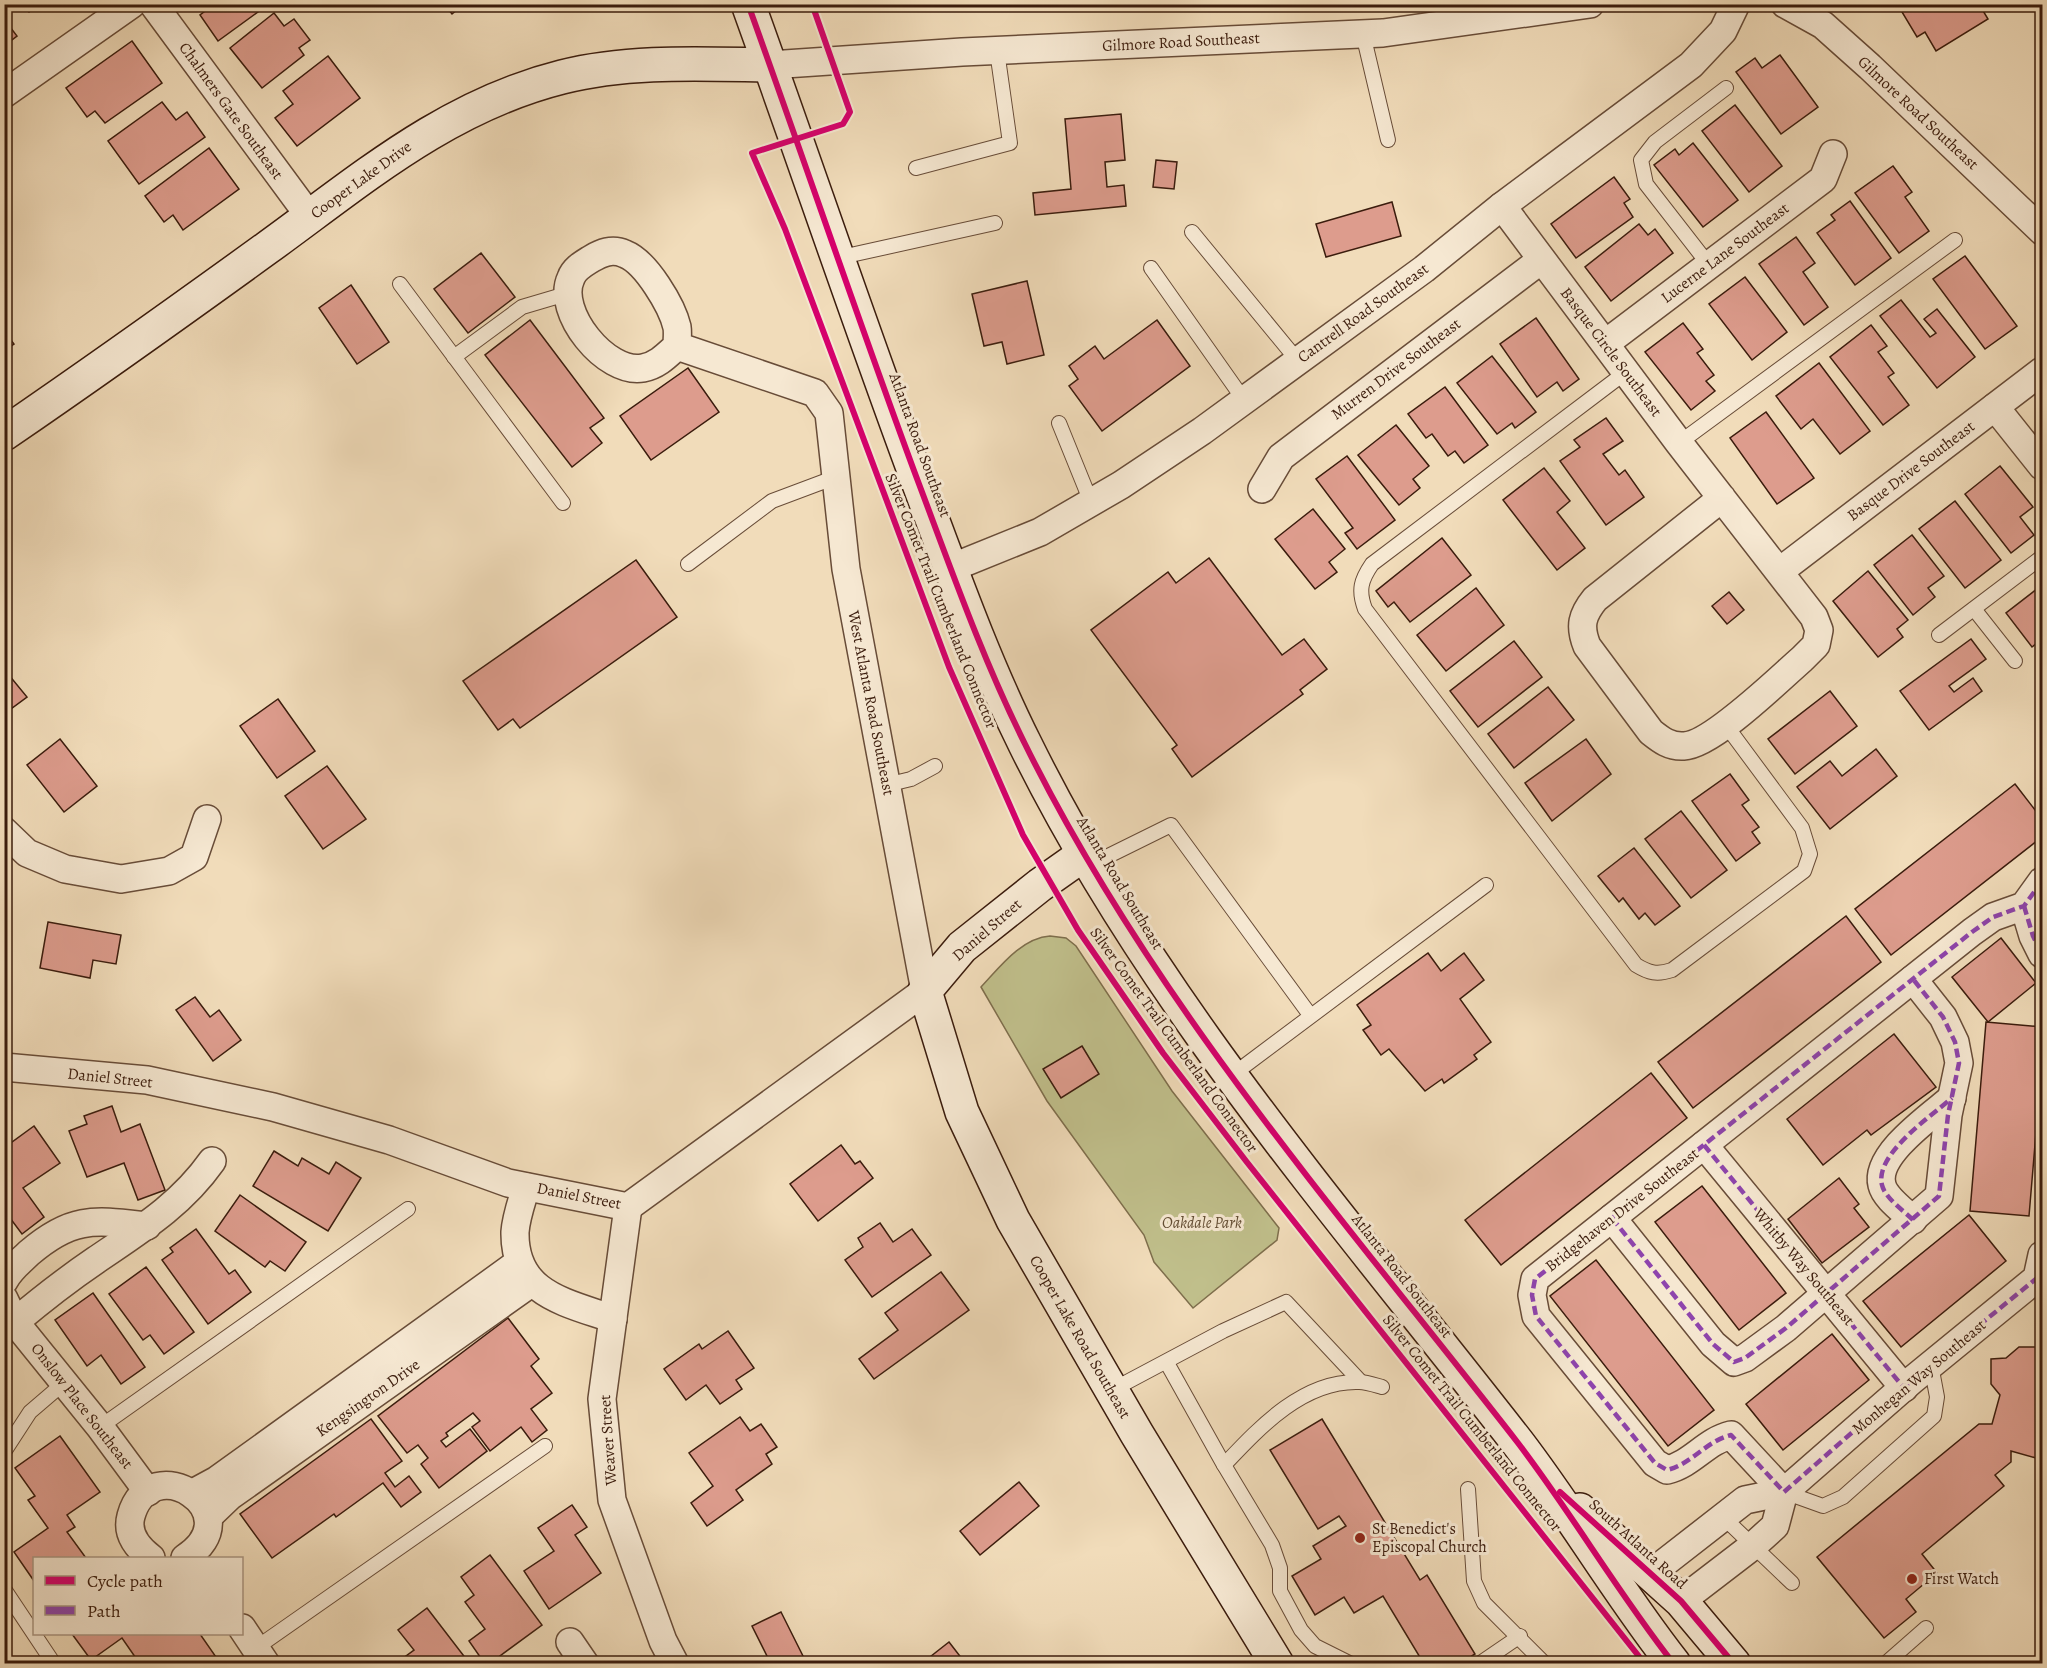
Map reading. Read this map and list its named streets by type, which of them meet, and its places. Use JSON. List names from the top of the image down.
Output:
{
  "streets": {
    "main road": [
      "Cooper Lake Drive",
      "Atlanta Road Southeast",
      "Daniel Street",
      "Cooper Lake Road Southeast",
      "South Atlanta Road"
    ],
    "street": [
      "Gilmore Road Southeast",
      "Chalmers Gate Southeast",
      "Lucerne Lane Southeast",
      "Cantrell Road Southeast",
      "Basque Circle Southeast",
      "Murren Drive Southeast",
      "Basque Drive Southeast",
      "West Atlanta Road Southeast",
      "Bridgehaven Drive Southeast",
      "Whitby Way Southeast",
      "Monhegan Way Southeast",
      "Kengsington Drive",
      "Onslow Place Southeast",
      "Weaver Street"
    ],
    "cycle path": ["Silver Comet Trail Cumberland Connector"]
  },
  "crossings": [
    ["Gilmore Road Southeast", "Cooper Lake Drive"],
    ["Gilmore Road Southeast", "Atlanta Road Southeast"],
    ["Chalmers Gate Southeast", "Cooper Lake Drive"],
    ["Cooper Lake Drive", "Atlanta Road Southeast"],
    ["Lucerne Lane Southeast", "Basque Circle Southeast"],
    ["Cantrell Road Southeast", "Basque Circle Southeast"],
    ["Cantrell Road Southeast", "Atlanta Road Southeast"],
    ["Basque Circle Southeast", "Murren Drive Southeast"],
    ["Basque Circle Southeast", "Basque Drive Southeast"],
    ["Atlanta Road Southeast", "Daniel Street"],
    ["Atlanta Road Southeast", "South Atlanta Road"],
    ["West Atlanta Road Southeast", "Daniel Street"],
    ["West Atlanta Road Southeast", "Cooper Lake Road Southeast"],
    ["Daniel Street", "Cooper Lake Road Southeast"],
    ["Daniel Street", "Weaver Street"],
    ["Bridgehaven Drive Southeast", "Whitby Way Southeast"],
    ["Bridgehaven Drive Southeast", "Monhegan Way Southeast"],
    ["Whitby Way Southeast", "Monhegan Way Southeast"],
    ["Monhegan Way Southeast", "South Atlanta Road"]
  ],
  "parks": ["Oakdale Park"],
  "places": ["St Benedict's Episcopal Church", "First Watch"],
  "legend": ["Cycle path", "Path"]
}
